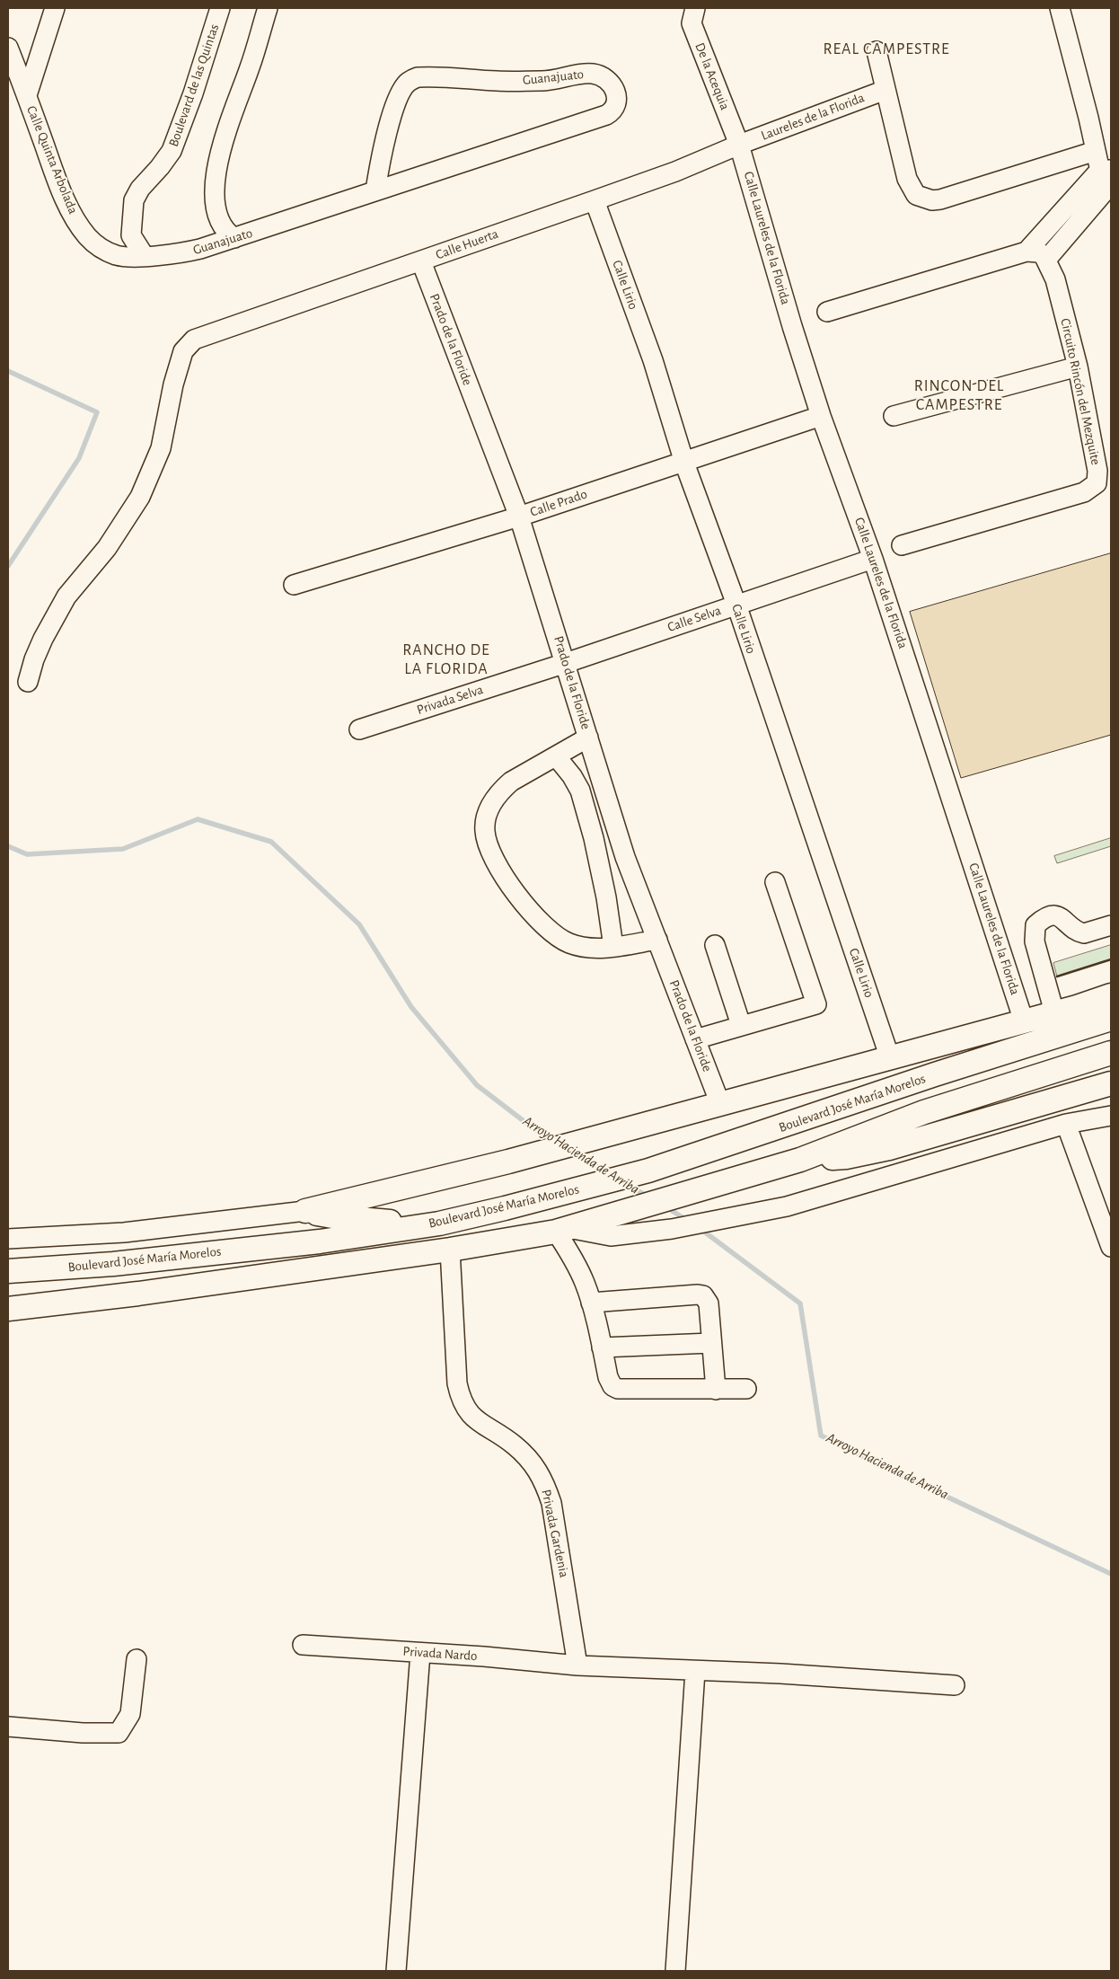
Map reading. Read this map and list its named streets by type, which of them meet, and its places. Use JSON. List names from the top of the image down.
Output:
{
  "streets": {
    "main road": ["Boulevard José María Morelos"],
    "street": [
      "De la Acequia",
      "Guanajuato",
      "Boulevard de las Quintas",
      "Laureles de la Florida",
      "Calle Quinta Arbolada",
      "Calle Laureles de la Florida",
      "Calle Huerta",
      "Calle Lirio",
      "Prado de la Floride",
      "Circuito Rincón del Mezquite",
      "Calle Prado",
      "Calle Selva",
      "Privada Selva",
      "Privada Gardenia",
      "Privada Nardo"
    ]
  },
  "crossings": [
    ["De la Acequia", "Laureles de la Florida"],
    ["De la Acequia", "Calle Laureles de la Florida"],
    ["De la Acequia", "Calle Huerta"],
    ["Guanajuato", "Boulevard de las Quintas"],
    ["Guanajuato", "Calle Quinta Arbolada"],
    ["Boulevard de las Quintas", "Calle Quinta Arbolada"],
    ["Laureles de la Florida", "Calle Laureles de la Florida"],
    ["Laureles de la Florida", "Calle Huerta"],
    ["Calle Laureles de la Florida", "Calle Huerta"],
    ["Calle Laureles de la Florida", "Calle Prado"],
    ["Calle Laureles de la Florida", "Calle Selva"],
    ["Calle Huerta", "Calle Lirio"],
    ["Calle Huerta", "Prado de la Floride"],
    ["Calle Lirio", "Calle Prado"],
    ["Calle Lirio", "Calle Selva"],
    ["Prado de la Floride", "Calle Prado"],
    ["Prado de la Floride", "Calle Selva"],
    ["Prado de la Floride", "Privada Selva"],
    ["Calle Selva", "Privada Selva"],
    ["Privada Gardenia", "Privada Nardo"]
  ],
  "districts": ["REAL CAMPESTRE", "RINCON DEL CAMPESTRE", "RANCHO DE LA FLORIDA"],
  "water": ["Arroyo Hacienda de Arriba"]
}
